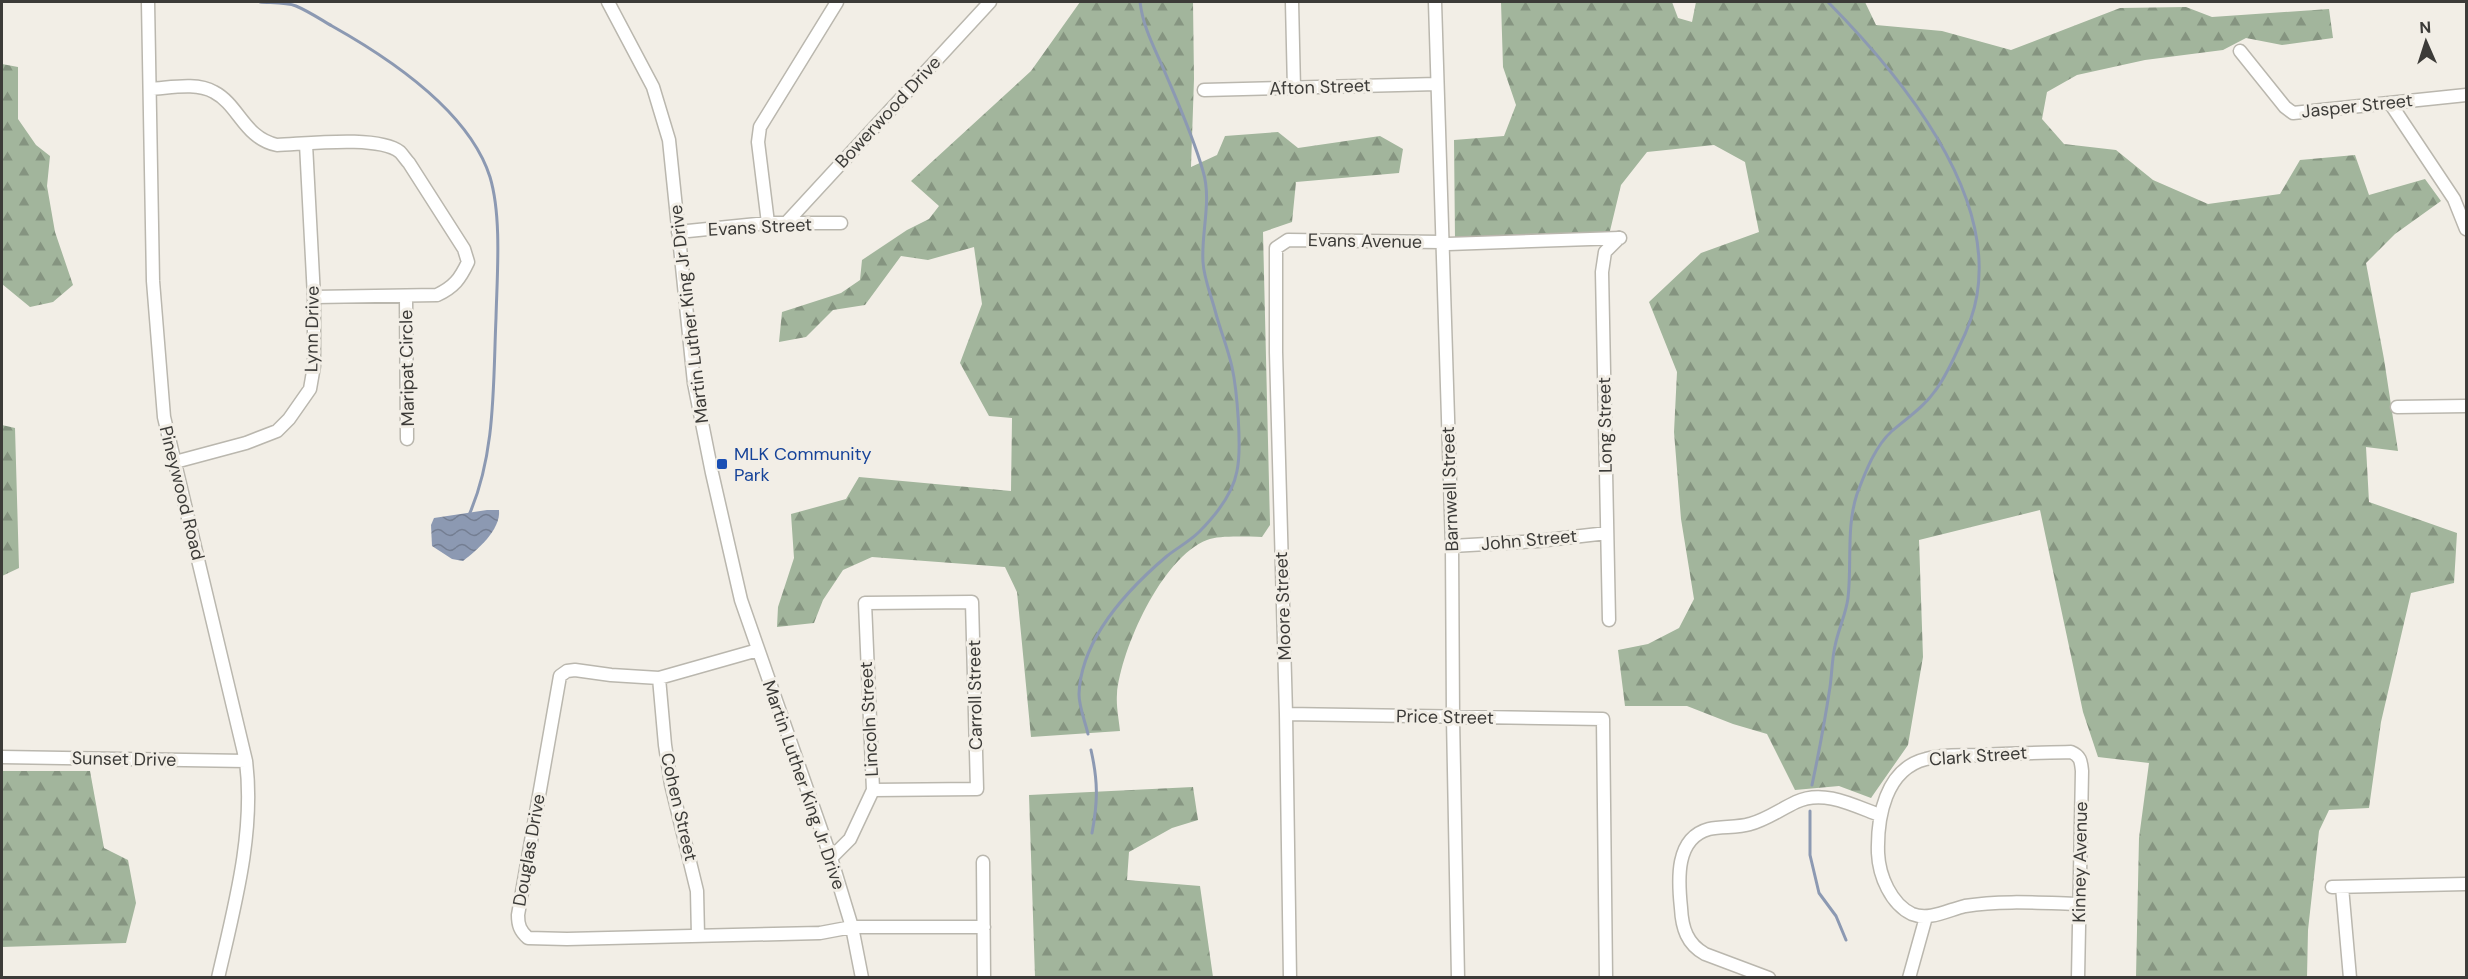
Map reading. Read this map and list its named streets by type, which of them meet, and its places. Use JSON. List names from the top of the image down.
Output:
{
  "streets": {
    "street": [
      "Afton Street",
      "Jasper Street",
      "Bowerwood Drive",
      "Evans Street",
      "Evans Avenue",
      "Martin Luther King Jr Drive",
      "Lynn Drive",
      "Maripat Circle",
      "Long Street",
      "Barnwell Street",
      "Pineywood Road",
      "John Street",
      "Moore Street",
      "Carroll Street",
      "Price Street",
      "Lincoln Street",
      "Clark Street",
      "Sunset Drive",
      "Cohen Street",
      "Douglas Drive",
      "Kinney Avenue"
    ]
  },
  "crossings": [
    ["Afton Street", "Barnwell Street"],
    ["Bowerwood Drive", "Evans Street"],
    ["Evans Street", "Martin Luther King Jr Drive"],
    ["Evans Avenue", "Long Street"],
    ["Evans Avenue", "Barnwell Street"],
    ["Evans Avenue", "Moore Street"],
    ["Martin Luther King Jr Drive", "Lincoln Street"],
    ["Martin Luther King Jr Drive", "Douglas Drive"],
    ["Lynn Drive", "Pineywood Road"],
    ["Long Street", "John Street"],
    ["Barnwell Street", "John Street"],
    ["Barnwell Street", "Price Street"],
    ["Pineywood Road", "Sunset Drive"],
    ["Moore Street", "Price Street"],
    ["Carroll Street", "Lincoln Street"],
    ["Clark Street", "Kinney Avenue"],
    ["Cohen Street", "Douglas Drive"]
  ],
  "places": {
    "transit": ["MLK Community Park"]
  },
  "north": "top"
}
